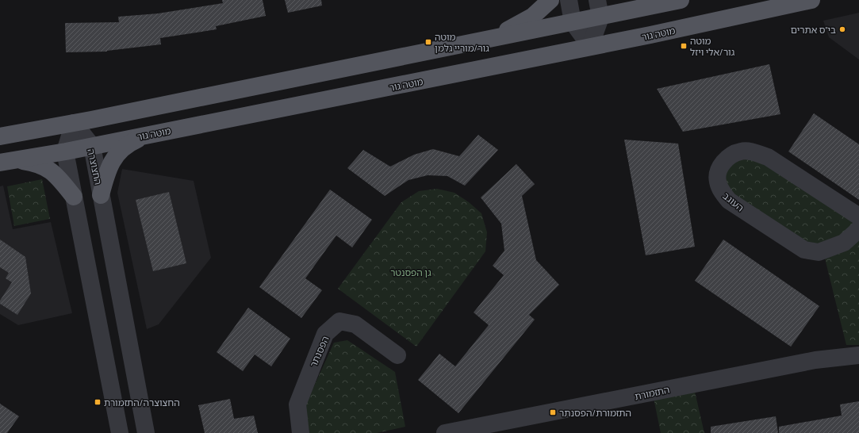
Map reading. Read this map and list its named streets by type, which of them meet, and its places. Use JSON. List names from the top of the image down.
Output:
{
  "streets": {
    "main road": ["מוטה גור"],
    "street": [
      "החצוצרה",
      "העוגב",
      "הפסנתר",
      "התזמורת"
    ]
  },
  "crossings": [
    ["מוטה גור", "החצוצרה"]
  ],
  "parks": ["גן הפסנטר"],
  "places": {
    "other": ["בי\"ס אתרים"],
    "transit": [
      "מוטה גור/מוריי גלמן",
      "מוטה גור/אלי ויזל",
      "החצוצרה/התזמורת",
      "התזמורת/הפסנתר"
    ]
  }
}
